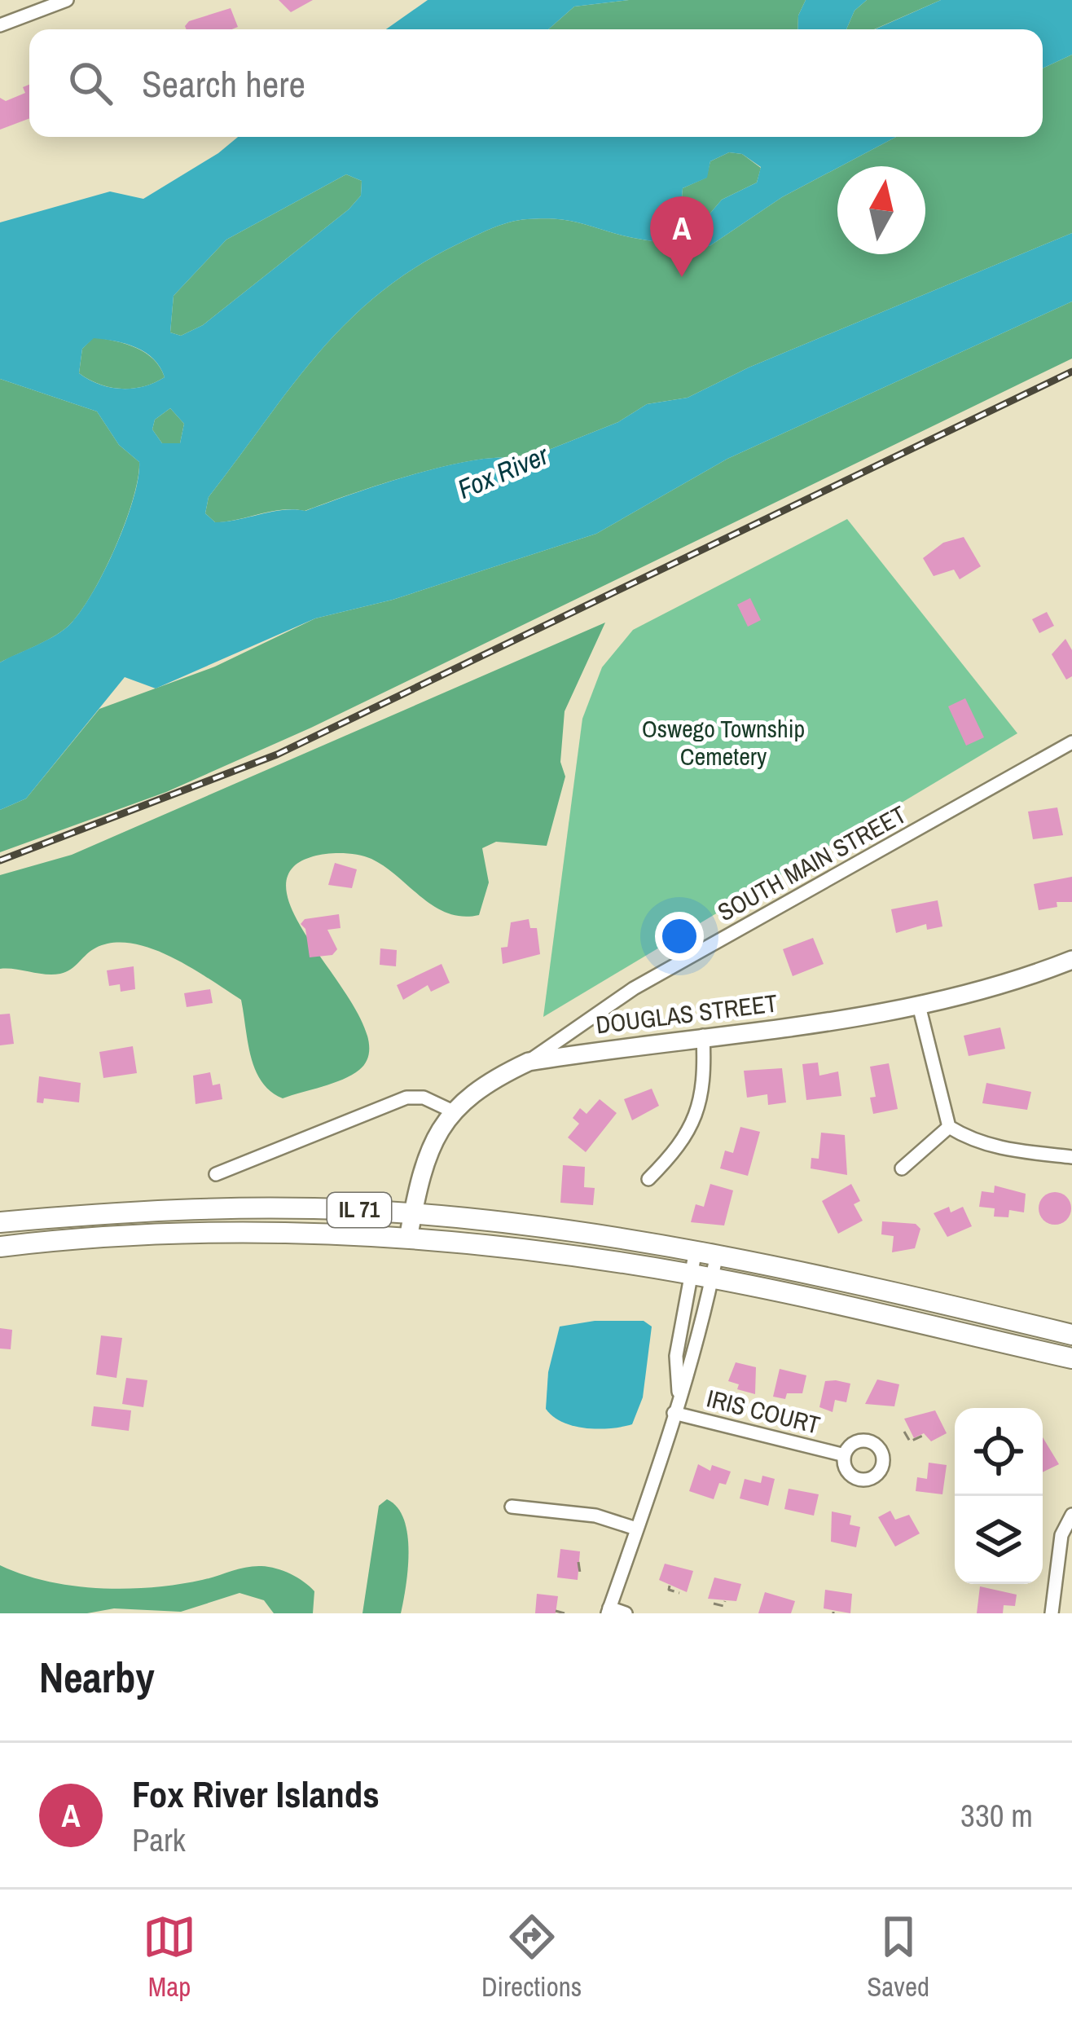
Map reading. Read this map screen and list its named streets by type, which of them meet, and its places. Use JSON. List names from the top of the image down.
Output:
{
  "streets": {
    "main road": ["IL 71"],
    "street": ["SOUTH MAIN STREET", "DOUGLAS STREET", "IRIS COURT"]
  },
  "crossings": [
    ["SOUTH MAIN STREET", "DOUGLAS STREET"],
    ["DOUGLAS STREET", "IL 71"]
  ],
  "water": ["Fox River"],
  "parks": ["Oswego Township Cemetery"],
  "north": "top",
  "page": {
    "search": "Search here",
    "pins": "A",
    "heading": "Nearby",
    "list": [
      {
        "mark": "A",
        "name": "Fox River Islands",
        "note": "Park",
        "value": "330 m"
      }
    ],
    "nav": ["Map", "Directions", "Saved"]
  }
}
